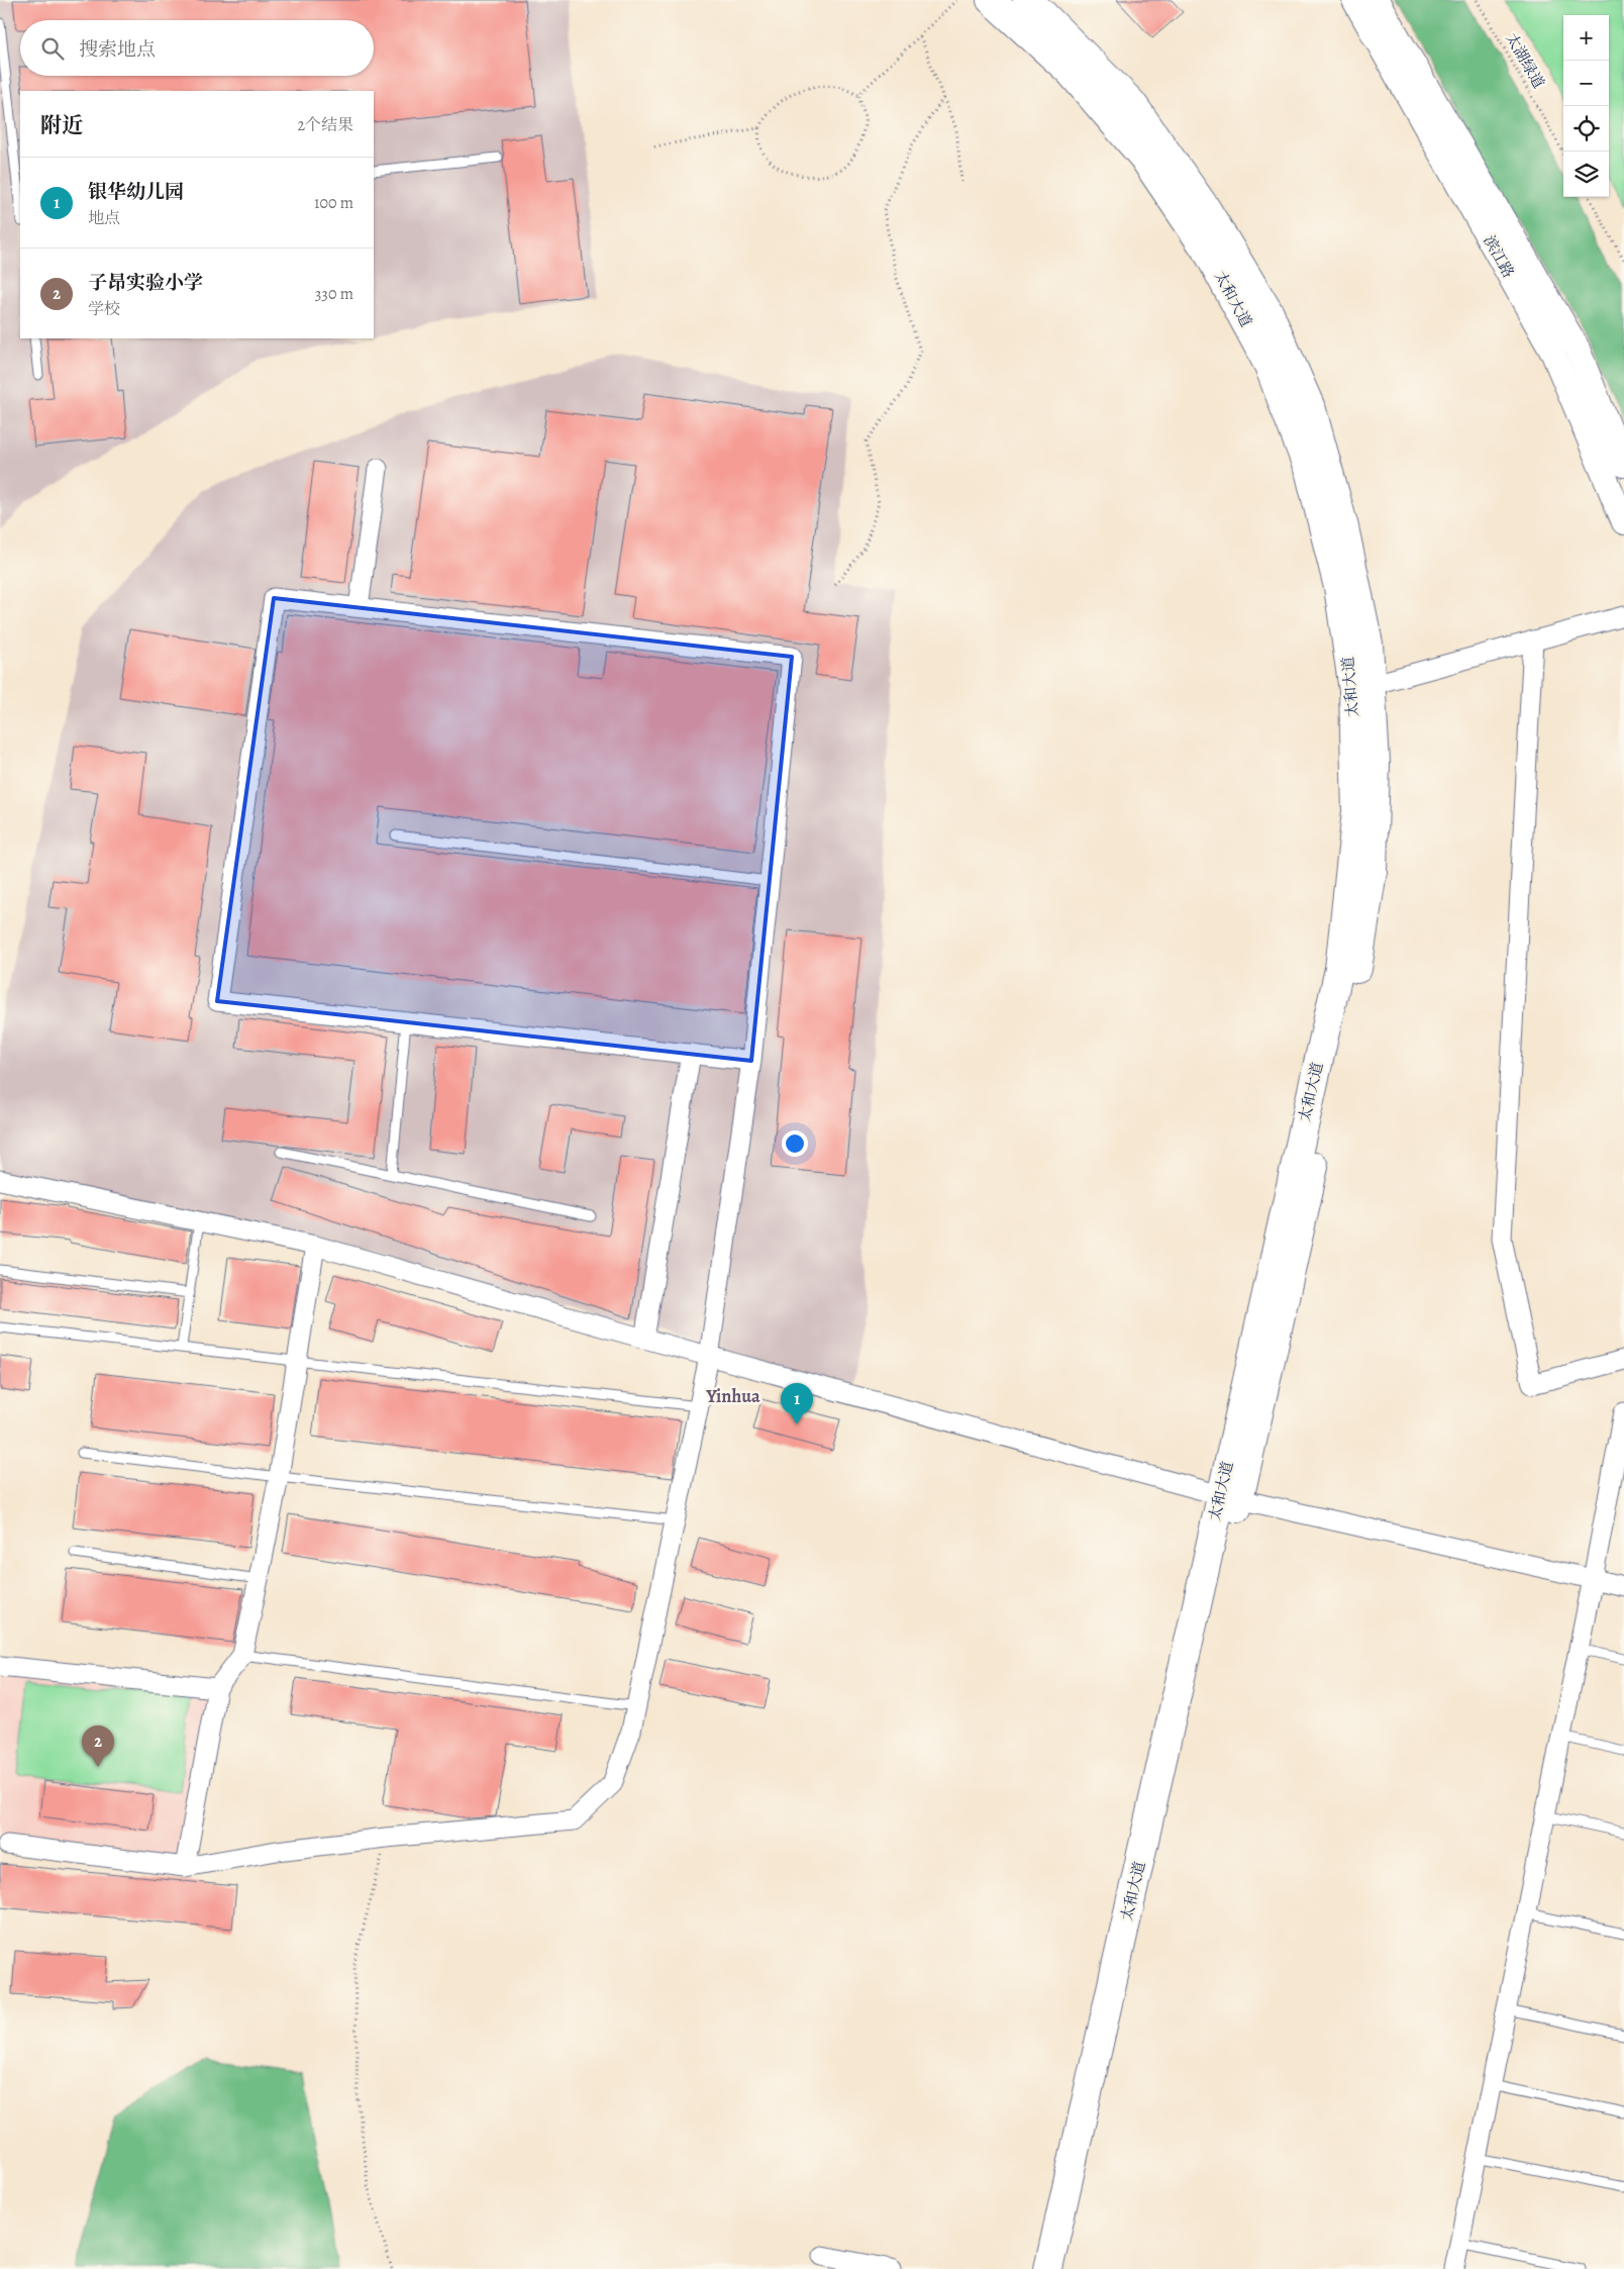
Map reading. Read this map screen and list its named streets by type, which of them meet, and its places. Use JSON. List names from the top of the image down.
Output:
{
  "streets": {
    "main road": ["太和大道"],
    "street": ["滨江路"],
    "path": ["太湖绿道"]
  },
  "districts": ["Yinhua"],
  "page": {
    "map_buttons": ["+", "−"],
    "search": "搜索地点",
    "heading": ["附近", "2个结果"],
    "list": [
      {
        "mark": "1",
        "name": "银华幼儿园",
        "note": "地点",
        "value": "100 m"
      },
      {
        "mark": "2",
        "name": "子昂实验小学",
        "note": "学校",
        "value": "330 m"
      }
    ],
    "pins": ["1", "2"]
  }
}
